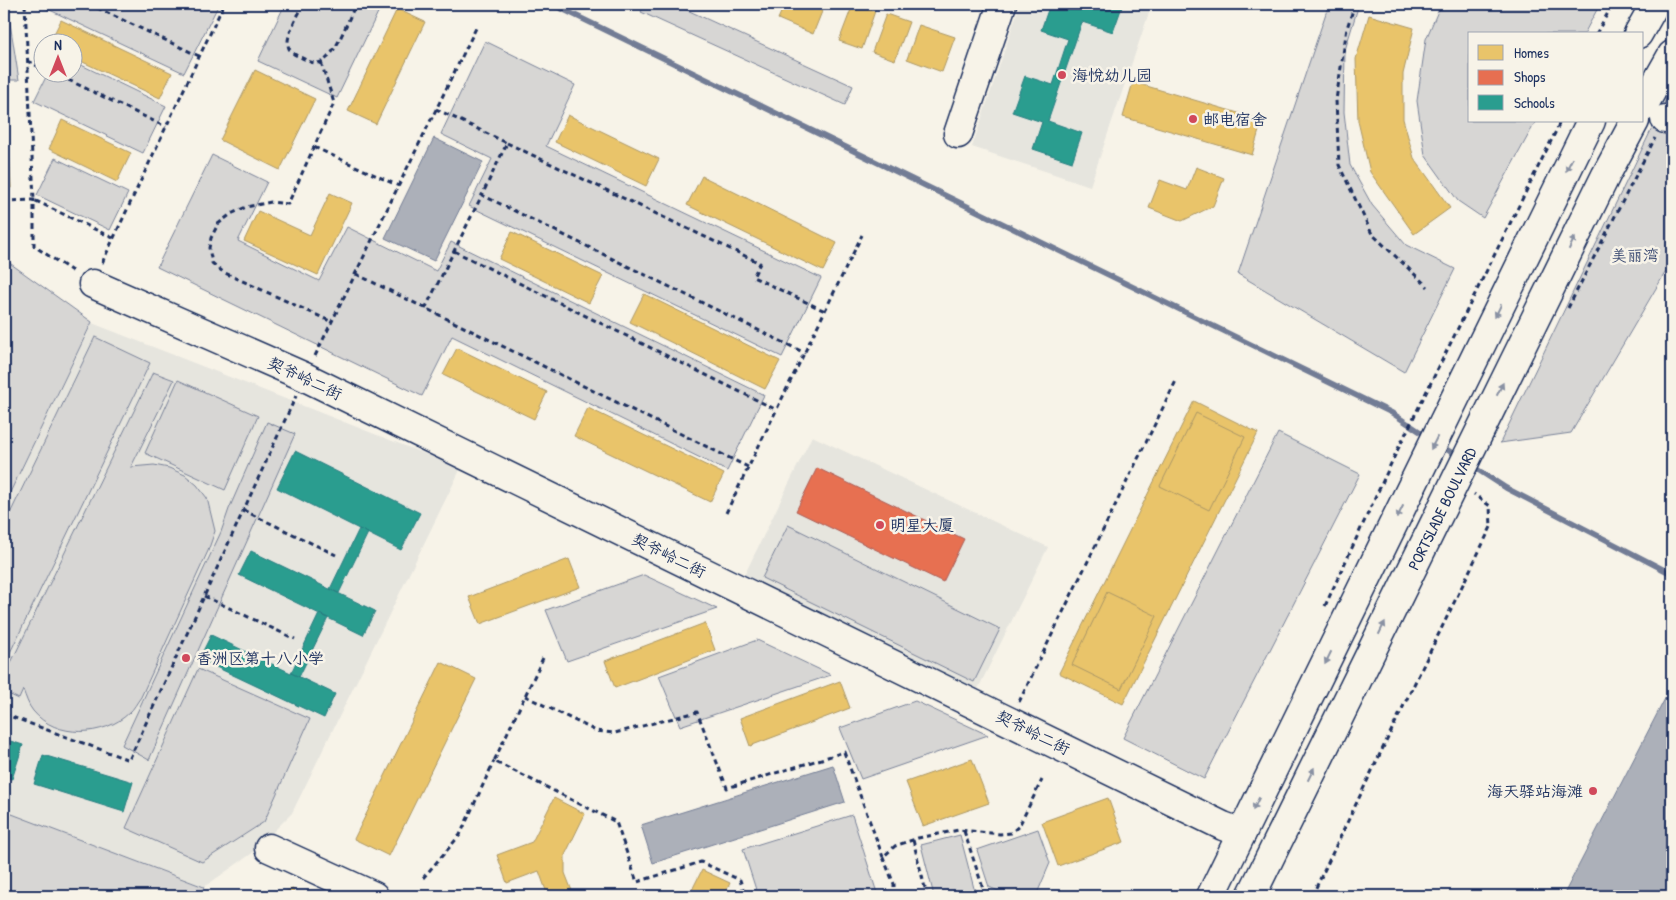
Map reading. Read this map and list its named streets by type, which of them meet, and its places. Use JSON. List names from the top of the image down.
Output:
{
  "streets": {
    "main road": ["契爷岭二街", "PORTSLADE BOULVARD"]
  },
  "parks": ["美丽湾"],
  "places": [
    "海悦幼儿园",
    "邮电宿舍",
    "明星大厦",
    "香洲区第十八小学",
    "海天驿站海滩"
  ],
  "legend": ["Homes", "Shops", "Schools"],
  "north": "top"
}
